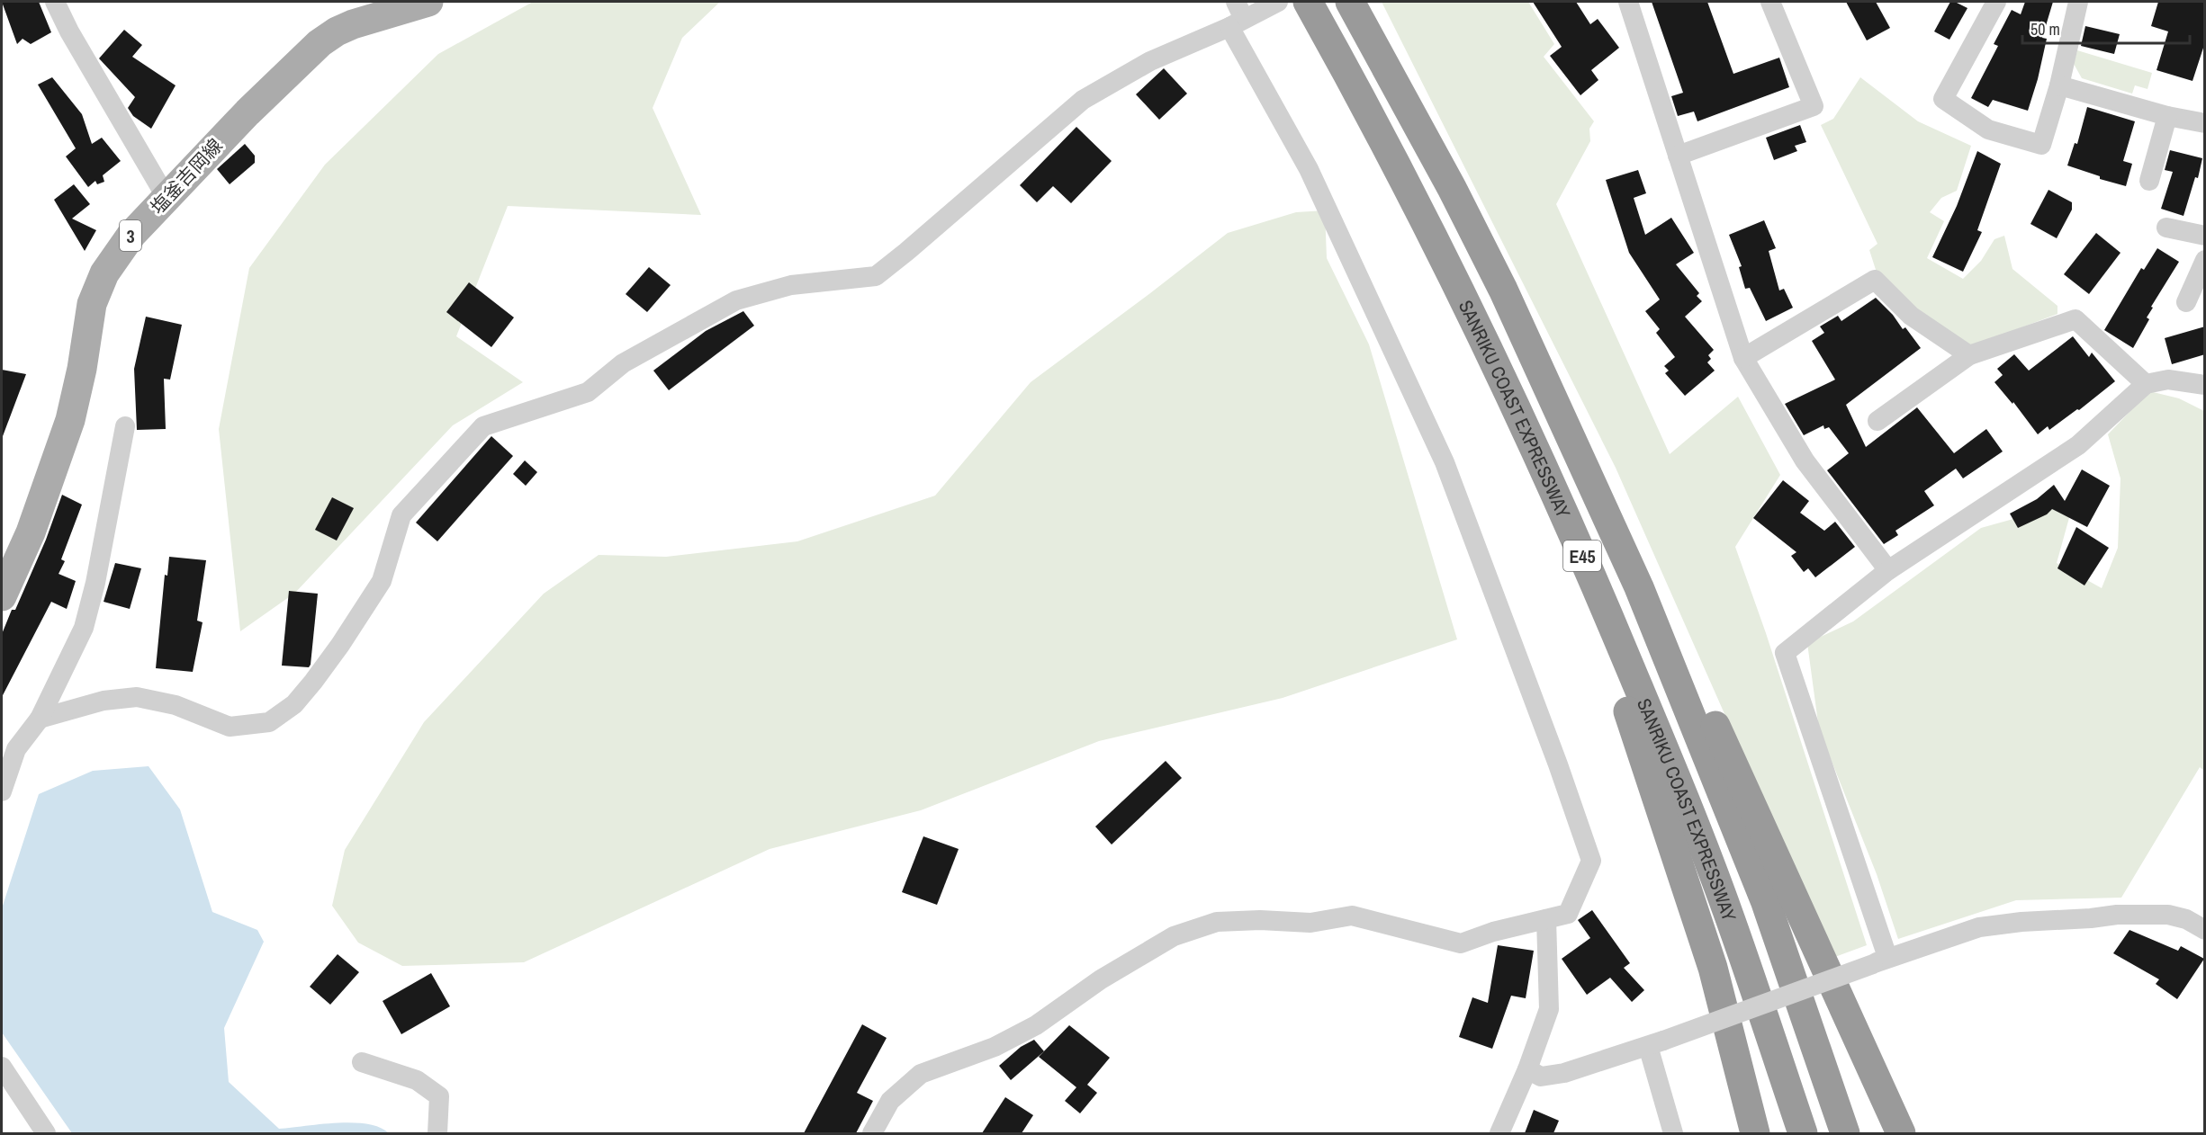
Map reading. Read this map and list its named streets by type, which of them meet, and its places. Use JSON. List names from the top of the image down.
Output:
{
  "streets": {
    "highway": ["SANRIKU COAST EXPRESSWAY", "E45"],
    "main road": ["塩釜吉岡線", "3"]
  },
  "scale_bar": "50 m"
}
